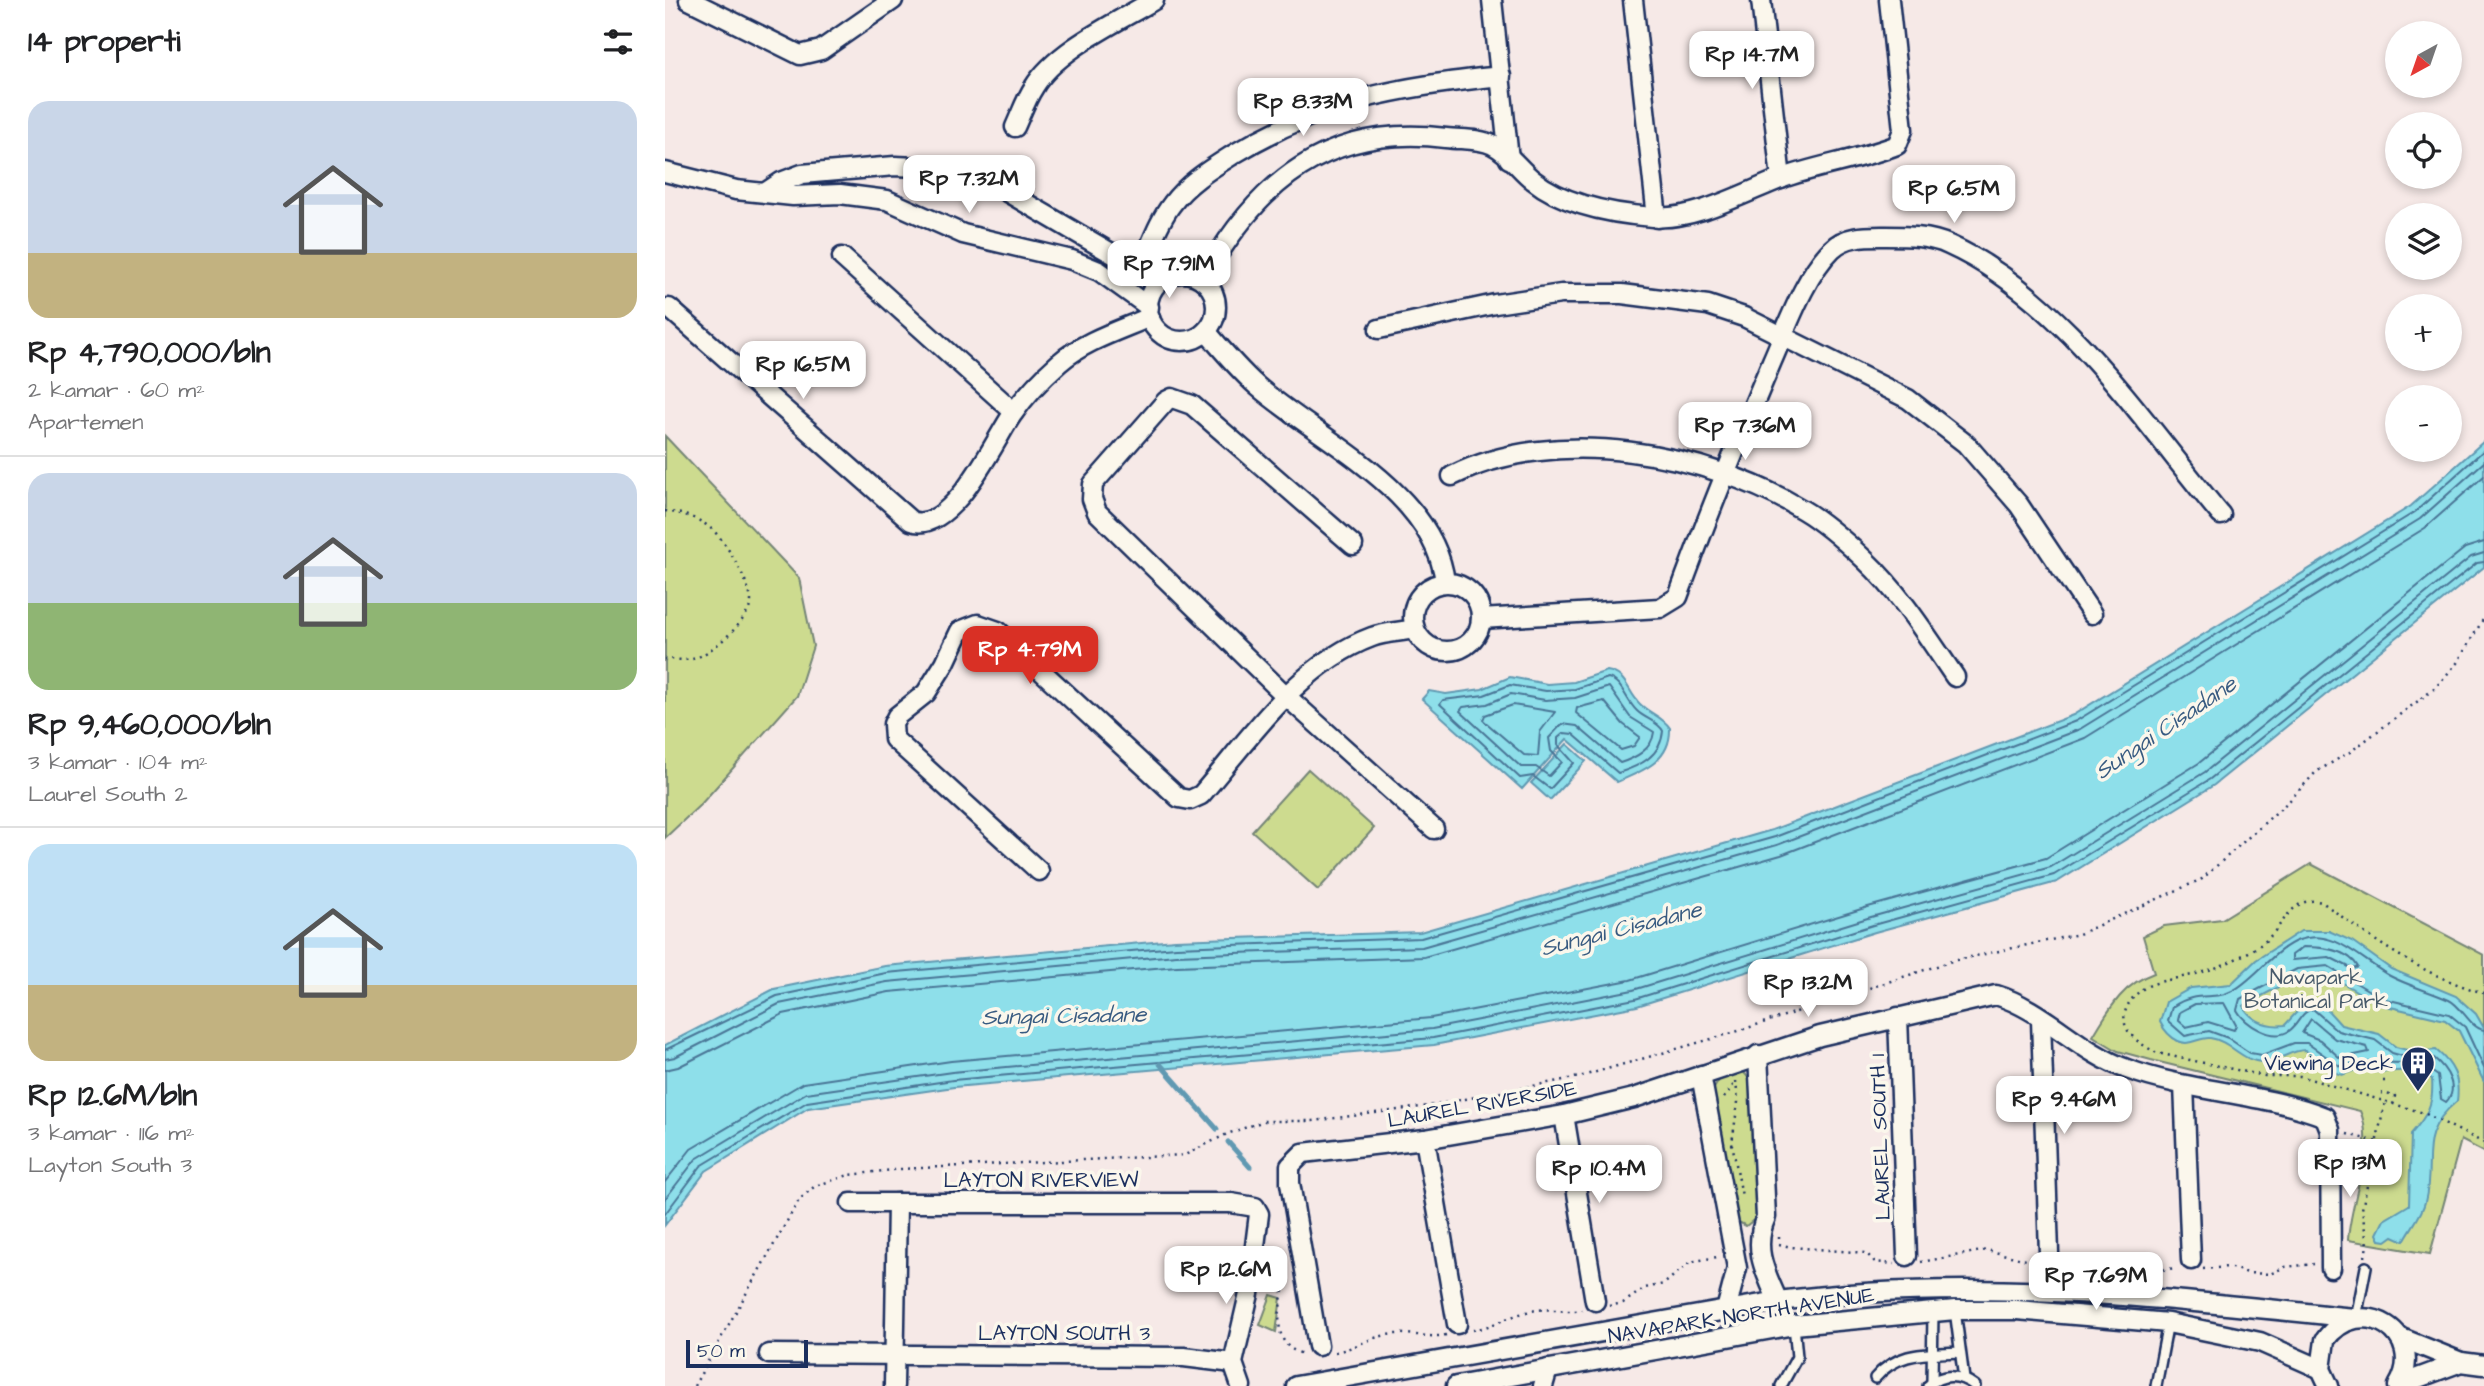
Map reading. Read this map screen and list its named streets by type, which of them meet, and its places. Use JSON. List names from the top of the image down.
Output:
{
  "streets": {
    "street": [
      "LAUREL RIVERSIDE",
      "LAUREL SOUTH 1",
      "LAYTON RIVERVIEW",
      "NAVAPARK NORTH AVENUE",
      "LAYTON SOUTH 3"
    ]
  },
  "crossings": [
    ["LAUREL RIVERSIDE", "LAUREL SOUTH 1"],
    ["LAYTON RIVERVIEW", "LAYTON SOUTH 3"]
  ],
  "water": ["Sungai Cisadane"],
  "parks": ["Navapark Botanical Park"],
  "places": {
    "building": ["Viewing Deck"]
  },
  "scale_bar": "50 m",
  "north": "bottom left",
  "page": {
    "heading": "14 properti",
    "map_buttons": ["+", "−"],
    "price": [
      "Rp 14.7M",
      "Rp 8.33M",
      "Rp 7.32M",
      "Rp 6.5M",
      "Rp 7.91M",
      "Rp 16.5M",
      "Rp 7.36M",
      "Rp 4.79M",
      "Rp 13.2M",
      "Rp 9.46M",
      "Rp 13M",
      "Rp 10.4M",
      "Rp 12.6M",
      "Rp 7.69M"
    ],
    "list": [
      {
        "name": "Rp 4,790,000/bln",
        "note": "2 kamar · 60 m² · Apartemen"
      },
      {
        "name": "Rp 9,460,000/bln",
        "note": "3 kamar · 104 m² · Laurel South 2"
      },
      {
        "name": "Rp 12.6M/bln",
        "note": "3 kamar · 116 m² · Layton South 3"
      }
    ],
    "scale": "50 m"
  }
}
